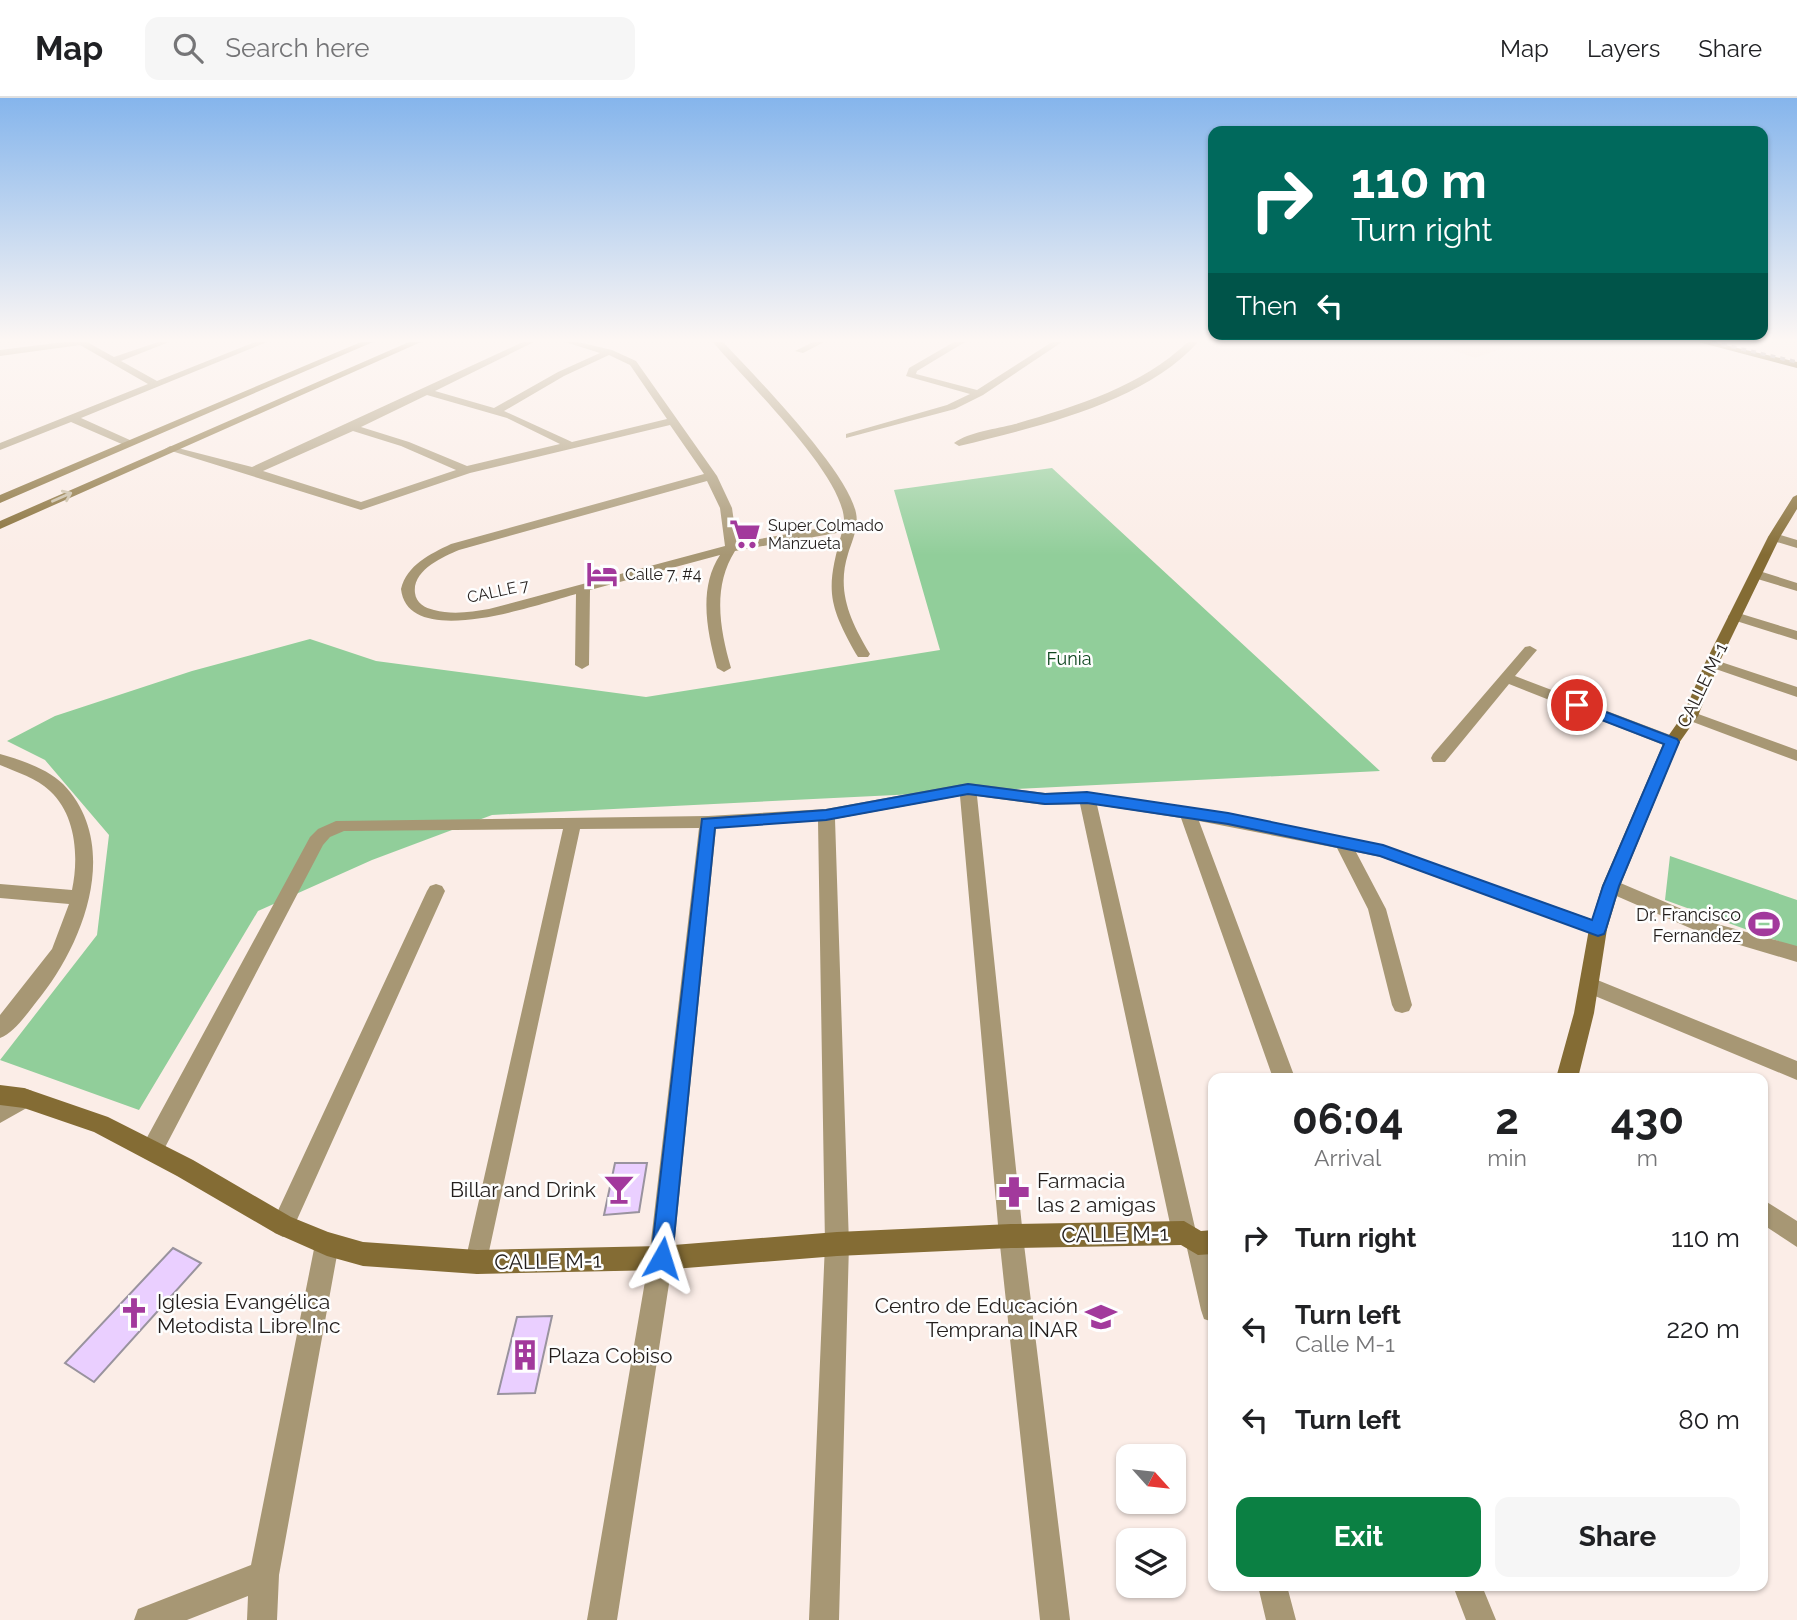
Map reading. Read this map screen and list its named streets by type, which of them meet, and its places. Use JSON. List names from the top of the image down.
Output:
{
  "streets": {
    "street": ["CALLE 7", "CALLE M-1"]
  },
  "parks": ["Funia"],
  "places": {
    "supermarket": ["Super Colmado Manzueta"],
    "hotel": ["Calle 7, #4"],
    "sports": ["Dr. Francisco Fernandez"],
    "bar": ["Billar and Drink"],
    "pharmacy": ["Farmacia las 2 amigas"],
    "church": ["Iglesia Evangélica Metodista Libre.Inc"],
    "school or university": ["Centro de Educación Temprana INAR"],
    "building": ["Plaza Cobiso"]
  },
  "north": "bottom right",
  "page": {
    "header": "Map",
    "search": "Search here",
    "nav": ["Map", "Layers", "Share"],
    "turn": ["110 m", "Turn right"],
    "then": "Then",
    "eta": [
      "06:04",
      "Arrival",
      "2",
      "min",
      "430",
      "m"
    ],
    "list": [
      {
        "name": "Turn right",
        "value": "110 m"
      },
      {
        "name": "Turn left",
        "note": "Calle M-1",
        "value": "220 m"
      },
      {
        "name": "Turn left",
        "value": "80 m"
      }
    ],
    "buttons": ["Exit", "Share"]
  }
}
